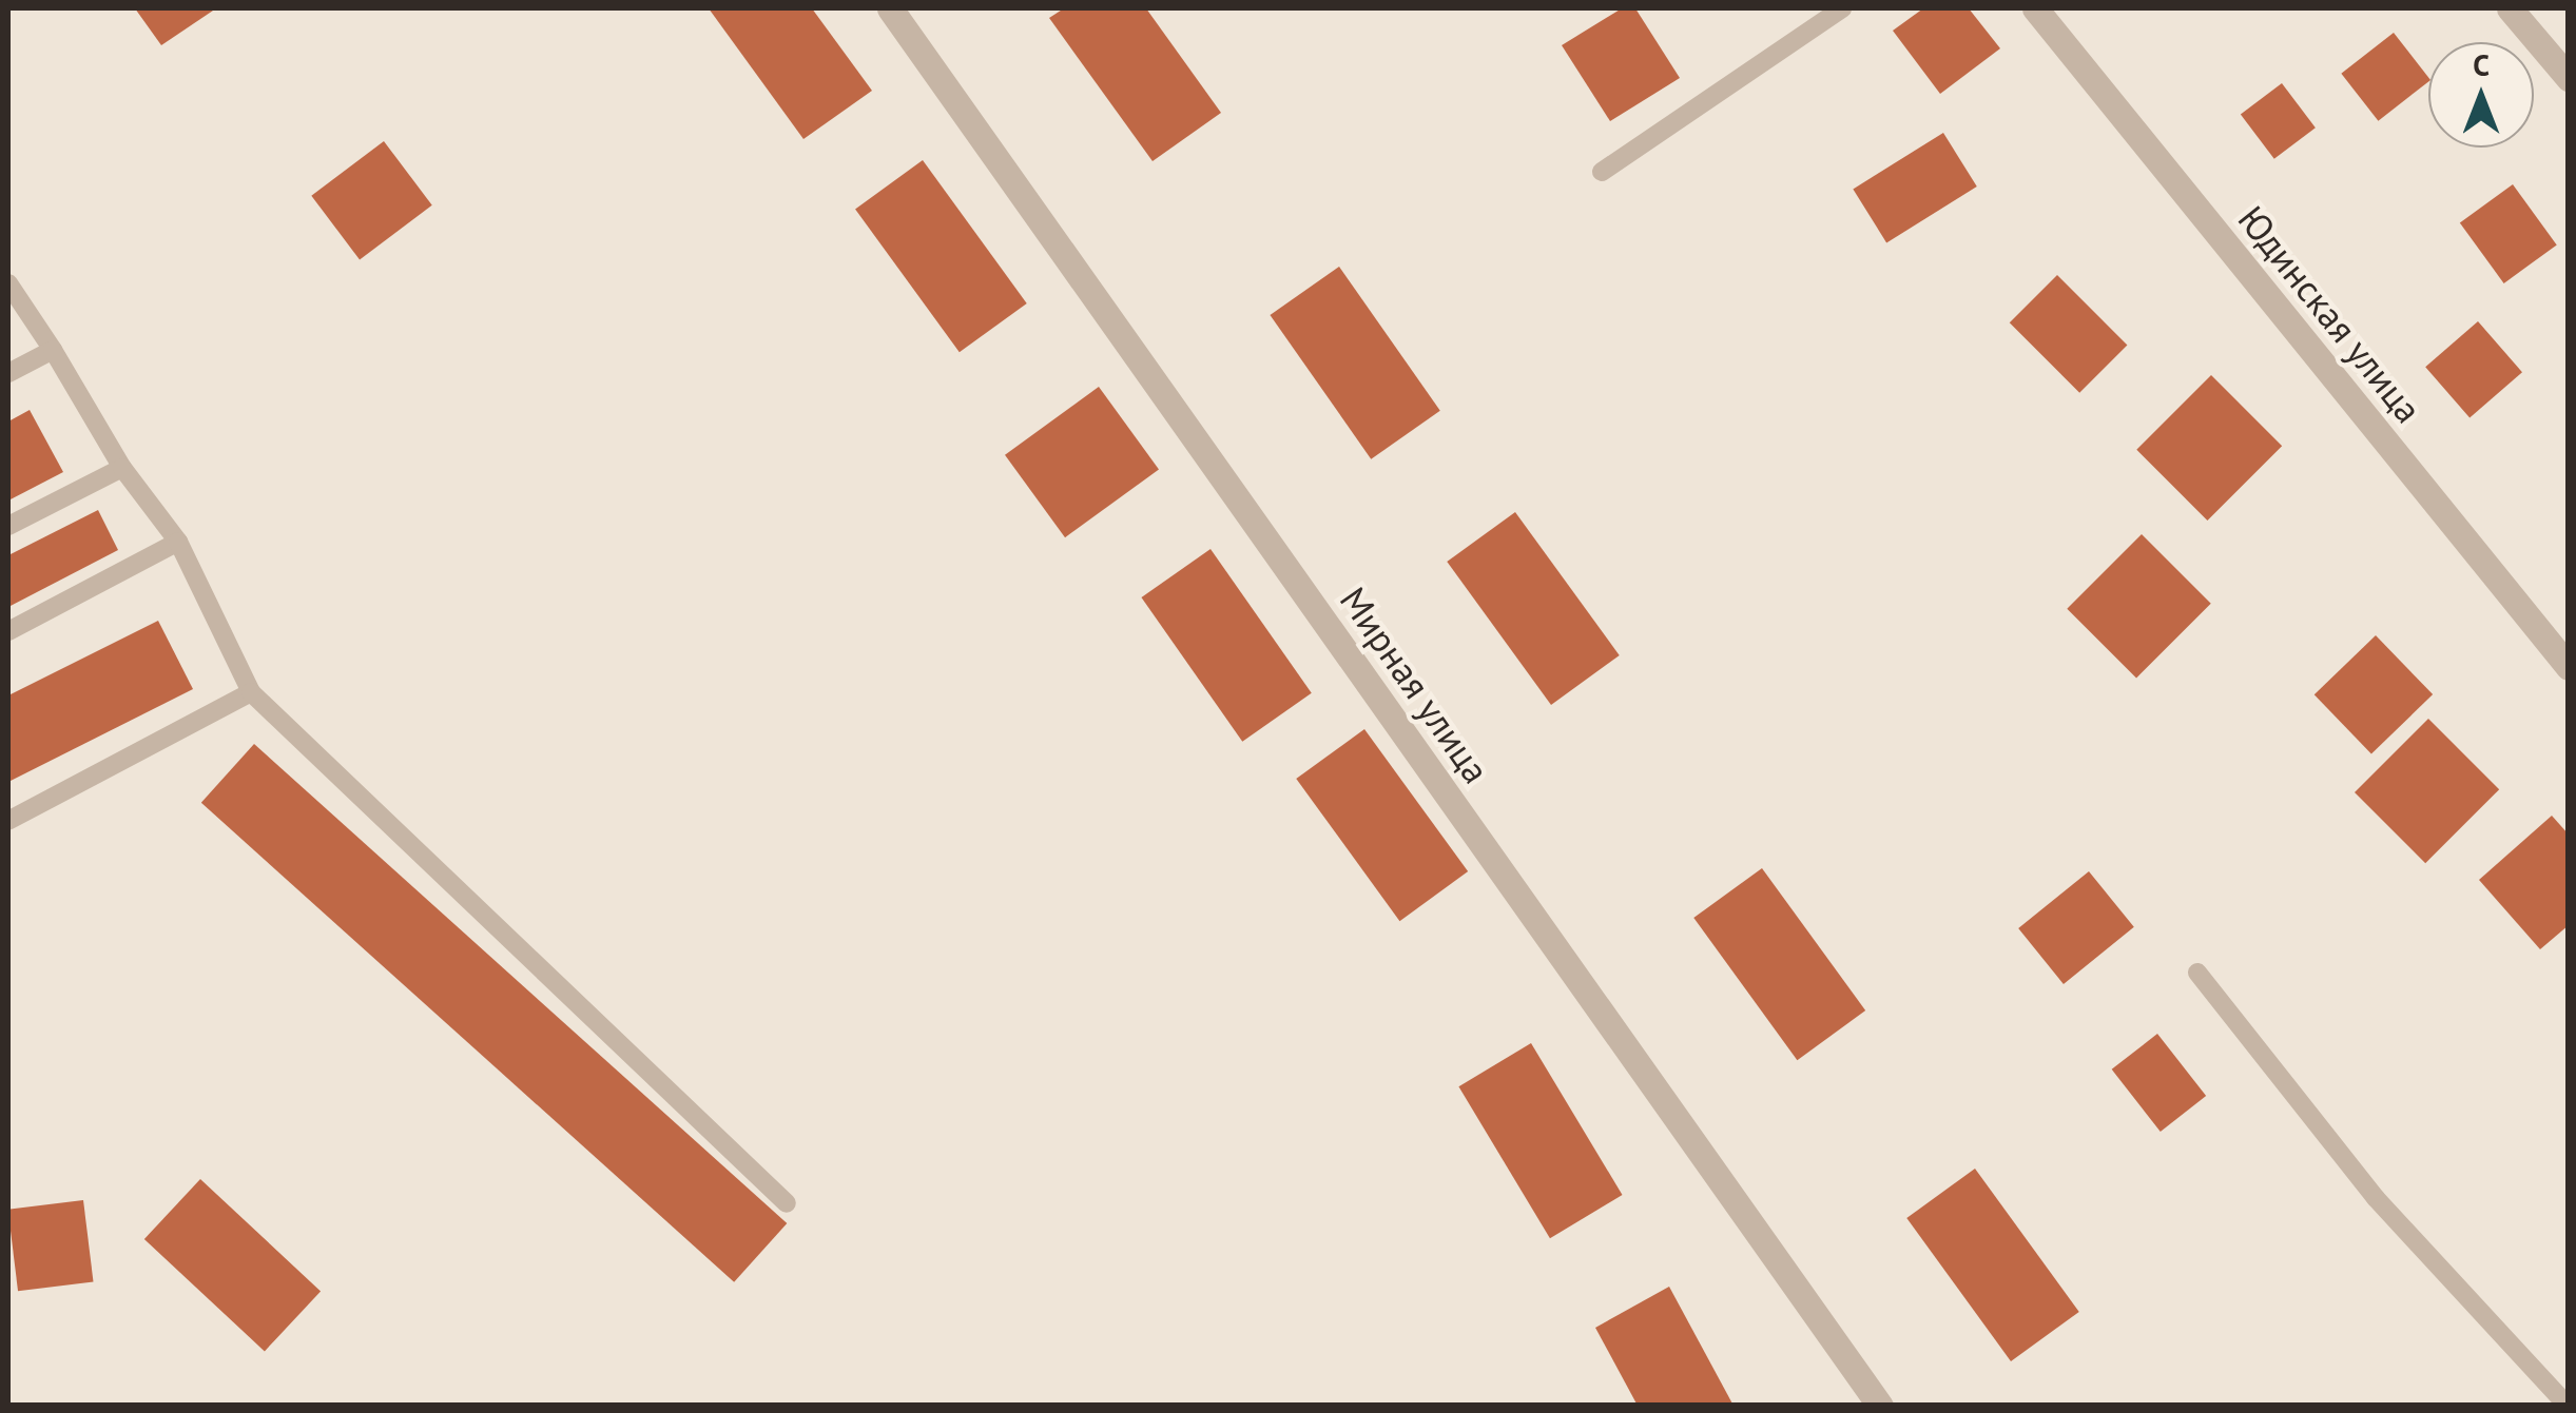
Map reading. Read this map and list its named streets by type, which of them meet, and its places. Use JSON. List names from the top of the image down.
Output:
{
  "streets": {
    "street": ["Юдинская улица", "Мирная улица"]
  },
  "north": "top"
}
